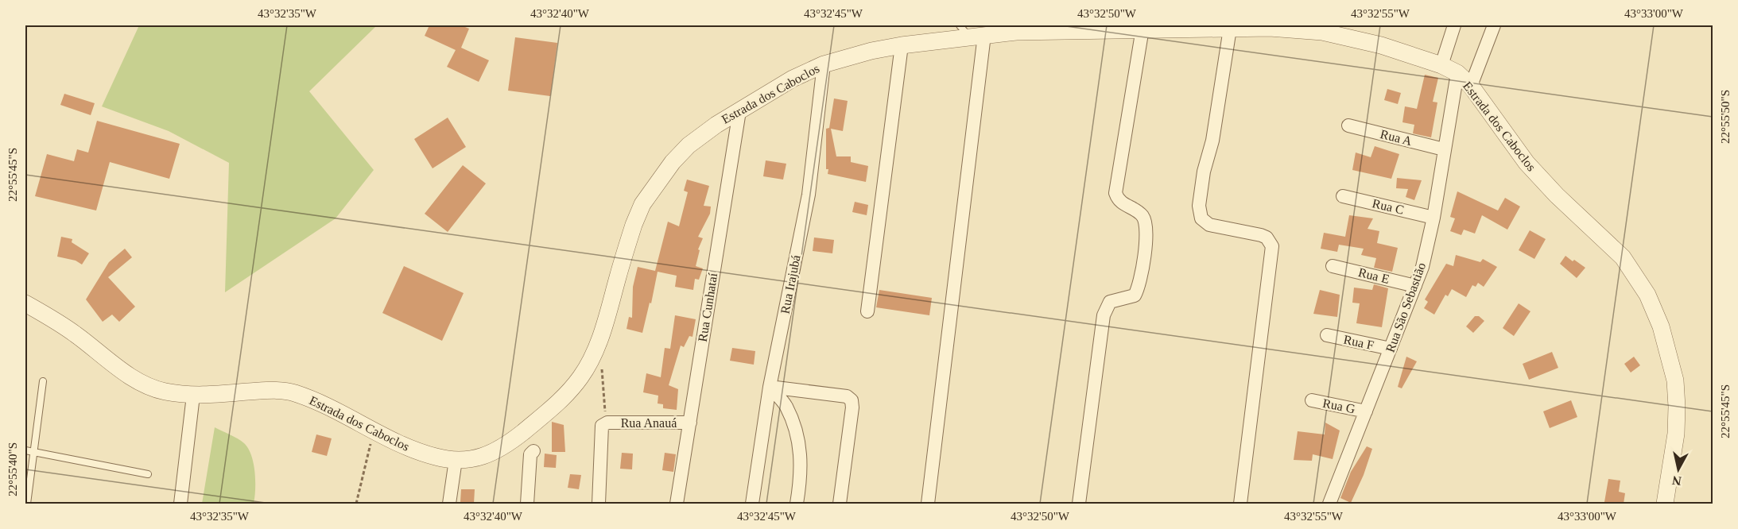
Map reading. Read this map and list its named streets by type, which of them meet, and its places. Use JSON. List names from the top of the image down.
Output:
{
  "streets": {
    "street": [
      "Estrada dos Caboclos",
      "Rua A",
      "Rua C",
      "Rua E",
      "Rua Irajubá",
      "Rua Cunhataí",
      "Rua São Sebastião",
      "Rua F",
      "Rua G",
      "Rua Anauá"
    ]
  },
  "crossings": [
    ["Estrada dos Caboclos", "Rua Irajubá"],
    ["Estrada dos Caboclos", "Rua Cunhataí"],
    ["Estrada dos Caboclos", "Rua São Sebastião"],
    ["Rua A", "Rua São Sebastião"],
    ["Rua C", "Rua São Sebastião"],
    ["Rua E", "Rua São Sebastião"],
    ["Rua Cunhataí", "Rua Anauá"],
    ["Rua São Sebastião", "Rua F"],
    ["Rua São Sebastião", "Rua G"]
  ],
  "north": "bottom",
  "coordinates": [
    "43°32'35\"W",
    "43°32'40\"W",
    "43°32'45\"W",
    "43°32'50\"W",
    "43°32'55\"W",
    "43°33'00\"W",
    "22°55'50\"S",
    "22°55'45\"S",
    "22°55'40\"S"
  ]
}
